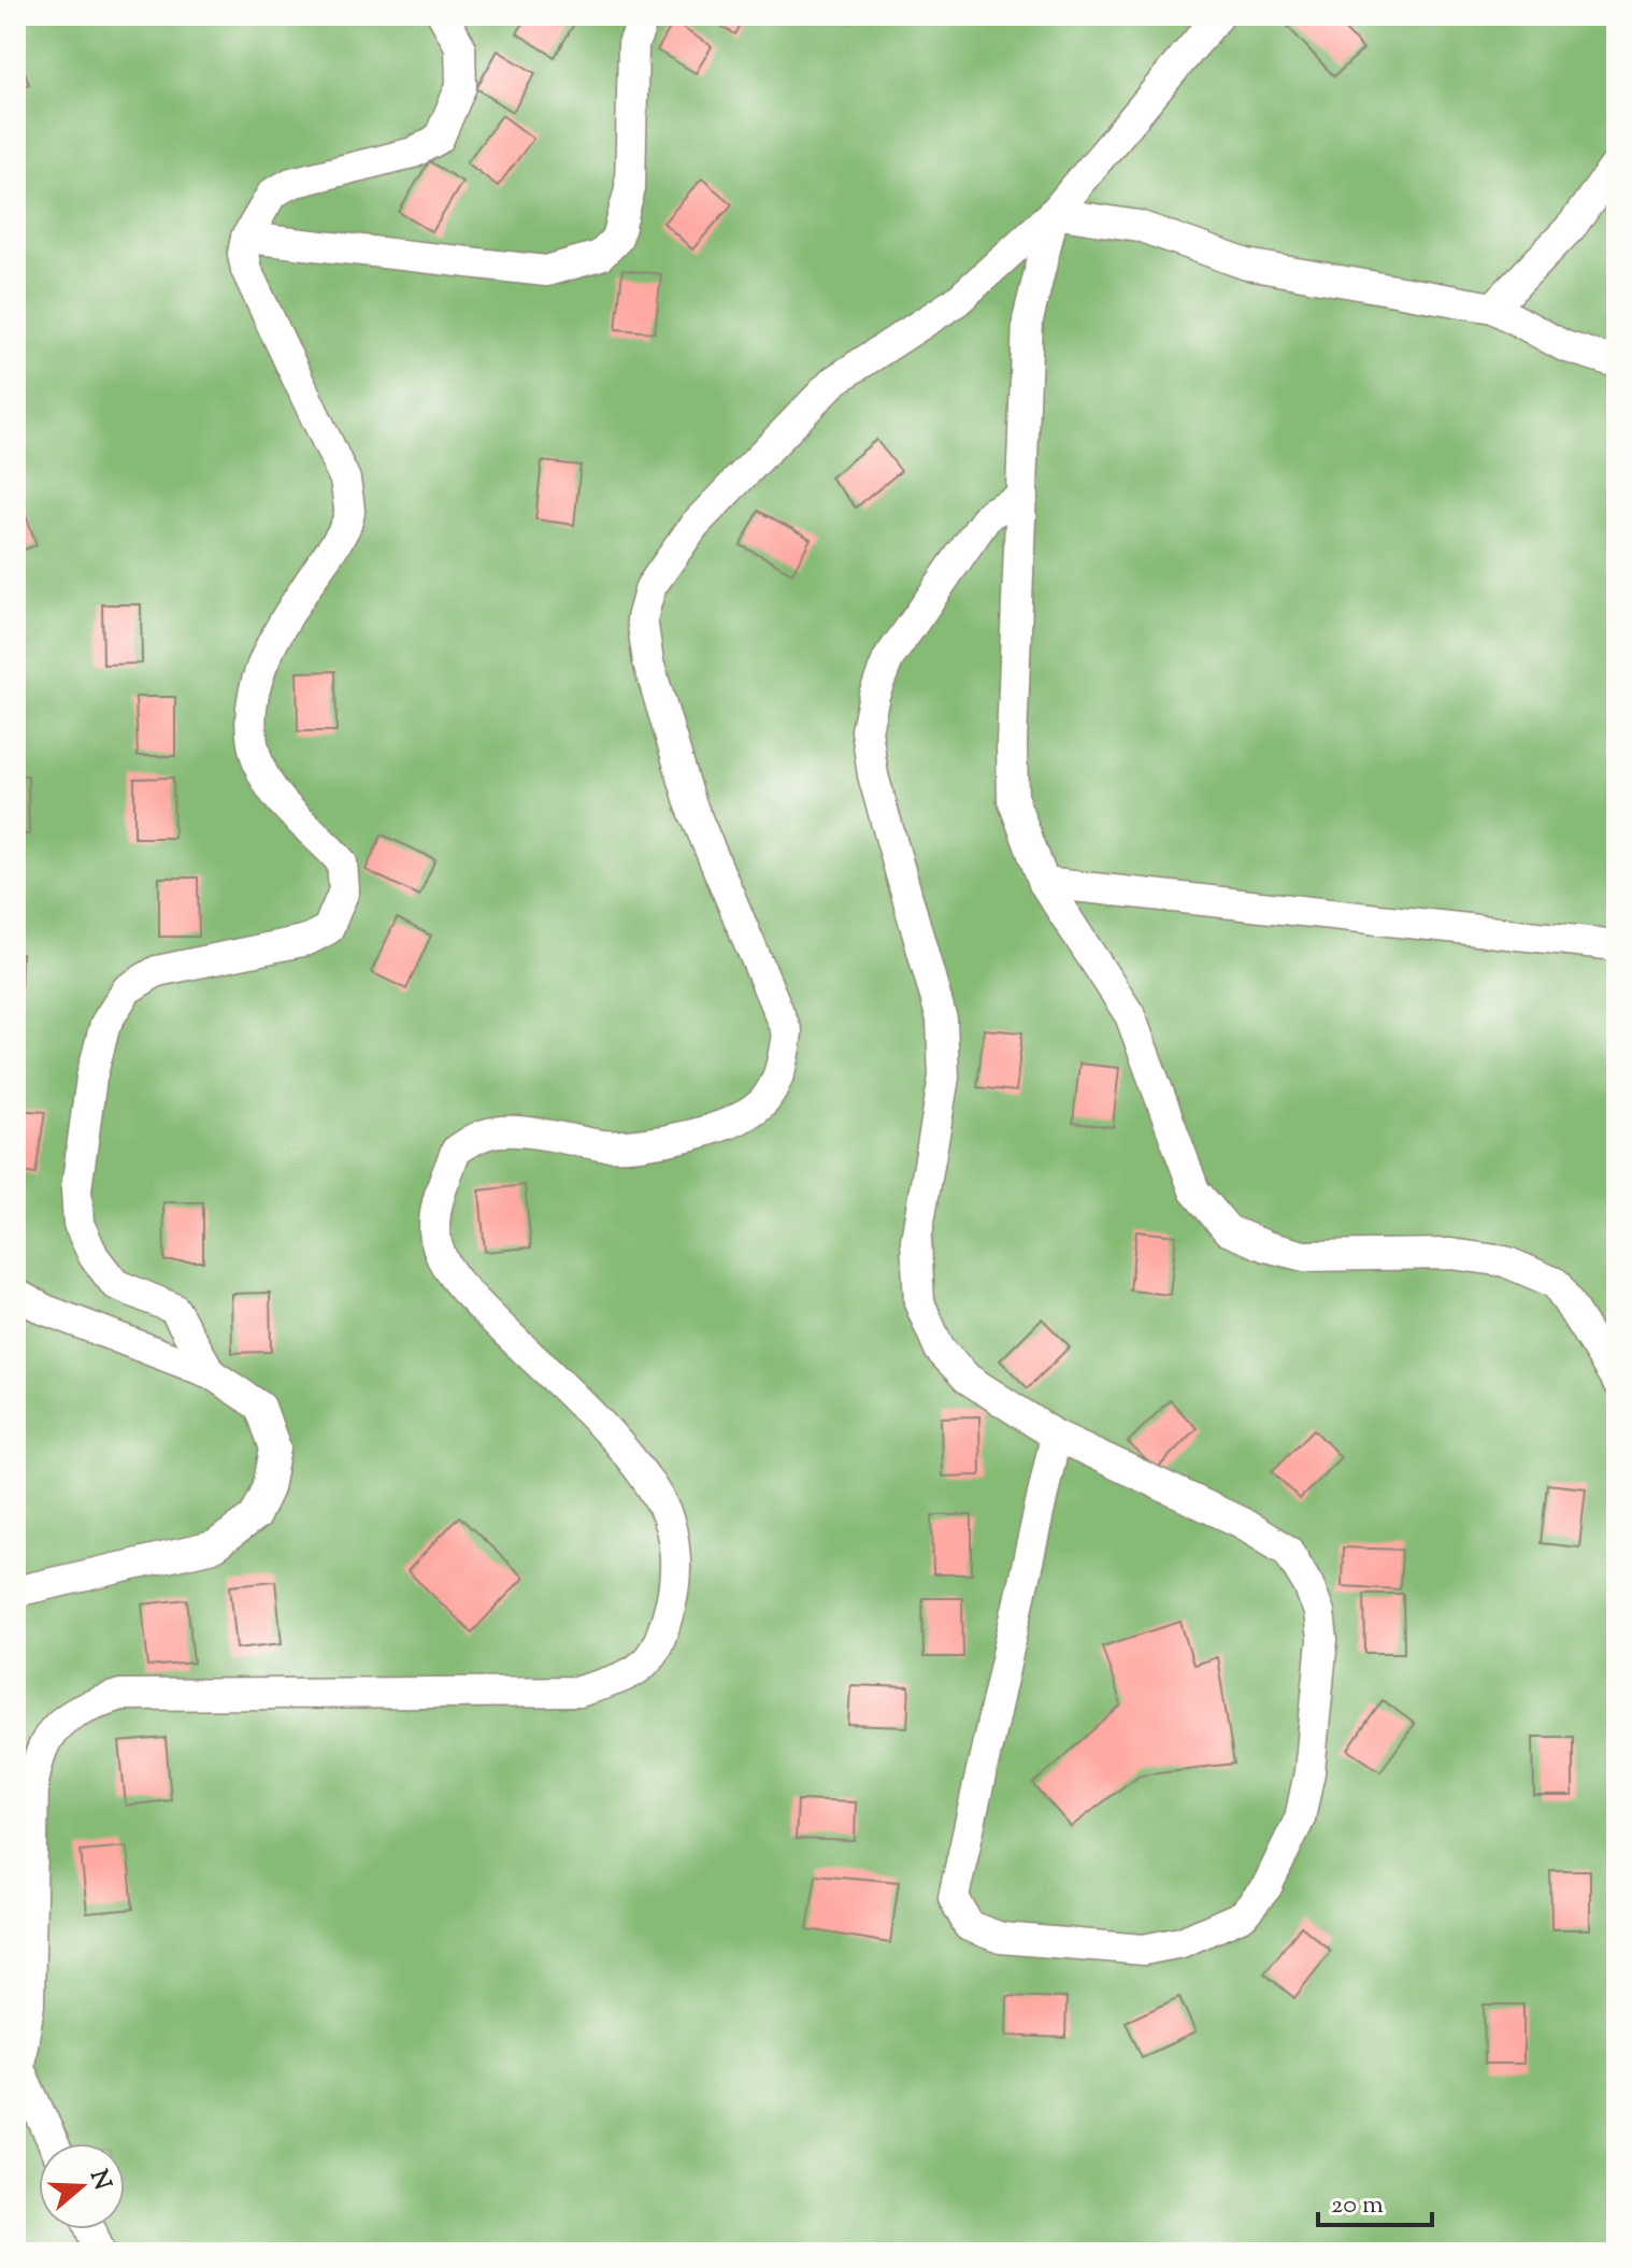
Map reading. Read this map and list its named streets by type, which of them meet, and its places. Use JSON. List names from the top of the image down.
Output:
{
  "scale_bar": "20 m",
  "north": "right"
}
